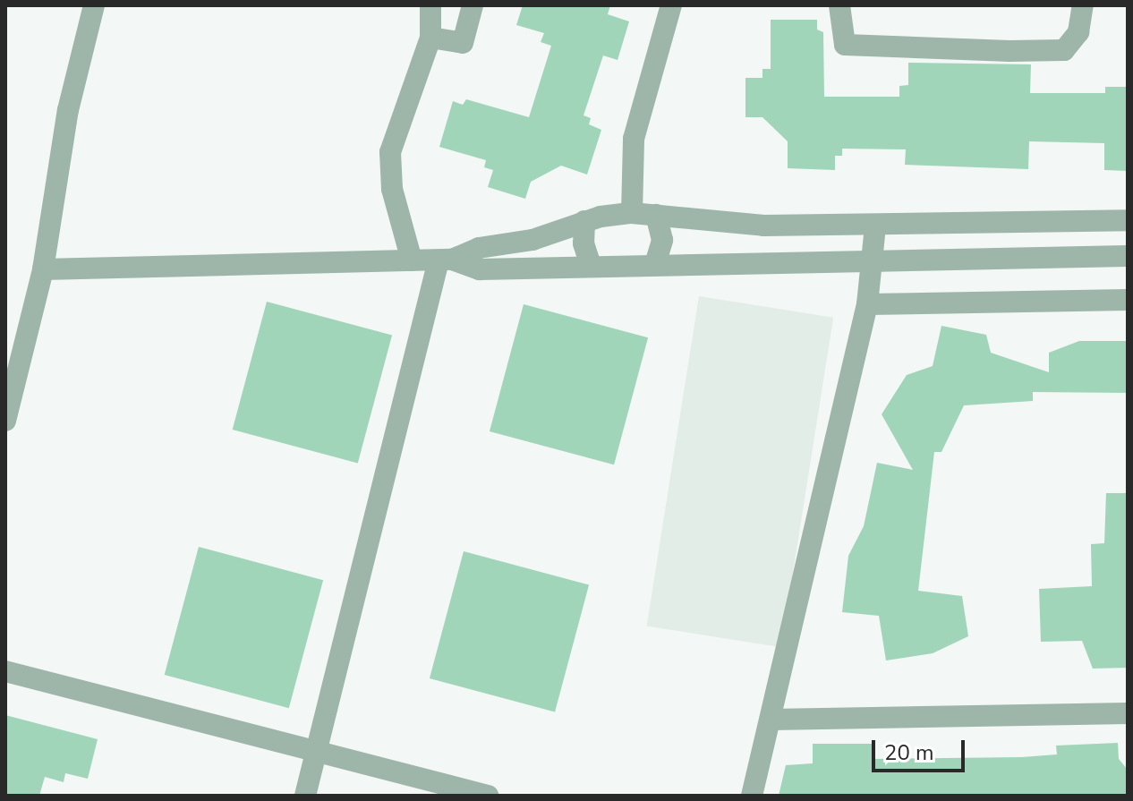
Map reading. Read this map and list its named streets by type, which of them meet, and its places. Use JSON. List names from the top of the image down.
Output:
{
  "scale_bar": "20 m"
}
